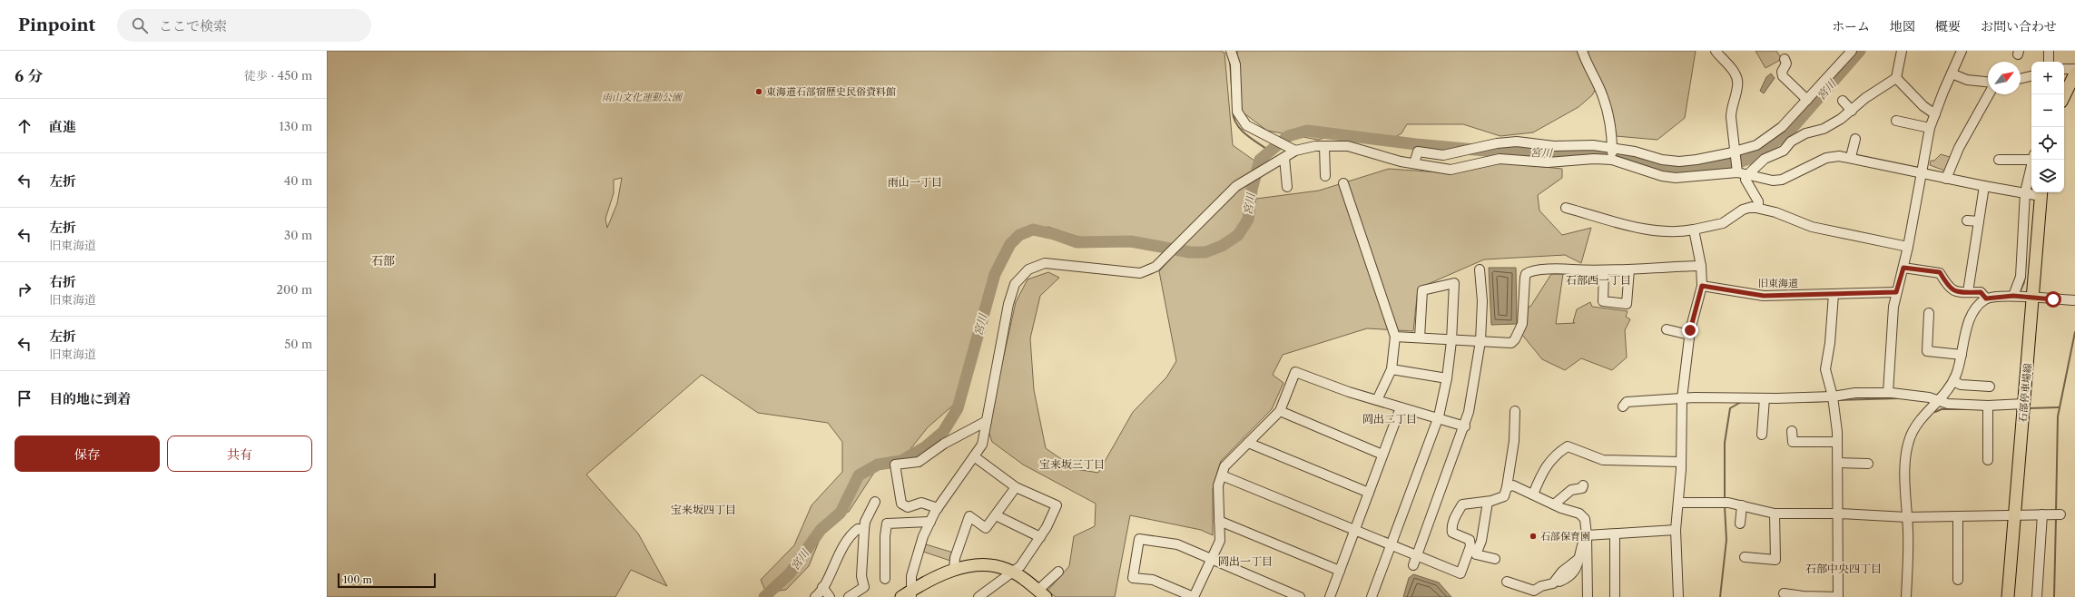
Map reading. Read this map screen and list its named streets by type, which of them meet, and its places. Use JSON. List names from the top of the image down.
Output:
{
  "streets": {
    "main road": ["石部停車場線"],
    "street": ["旧東海道"]
  },
  "districts": [
    "雨山一丁目",
    "石部",
    "石部西一丁目",
    "岡出二丁目",
    "宝来坂三丁目",
    "宝来坂四丁目",
    "岡出一丁目",
    "石部中央四丁目"
  ],
  "water": ["宮川"],
  "parks": ["雨山文化運動公園"],
  "places": ["東海道石部宿歴史民俗資料館", "石部保育園"],
  "scale_bar": "100 m",
  "north": "top right",
  "page": {
    "header": "Pinpoint",
    "search": "ここで検索",
    "nav": [
      "ホーム",
      "地図",
      "概要",
      "お問い合わせ"
    ],
    "heading": ["6 分", "徒歩 · 450 m"],
    "map_buttons": ["+", "−"],
    "list": [
      ["直進", "130 m"],
      ["左折", "40 m"],
      ["左折", "旧東海道", "30 m"],
      ["右折", "旧東海道", "200 m"],
      ["左折", "旧東海道", "50 m"],
      "目的地に到着"
    ],
    "buttons": ["保存", "共有"],
    "scale": "100 m"
  }
}
